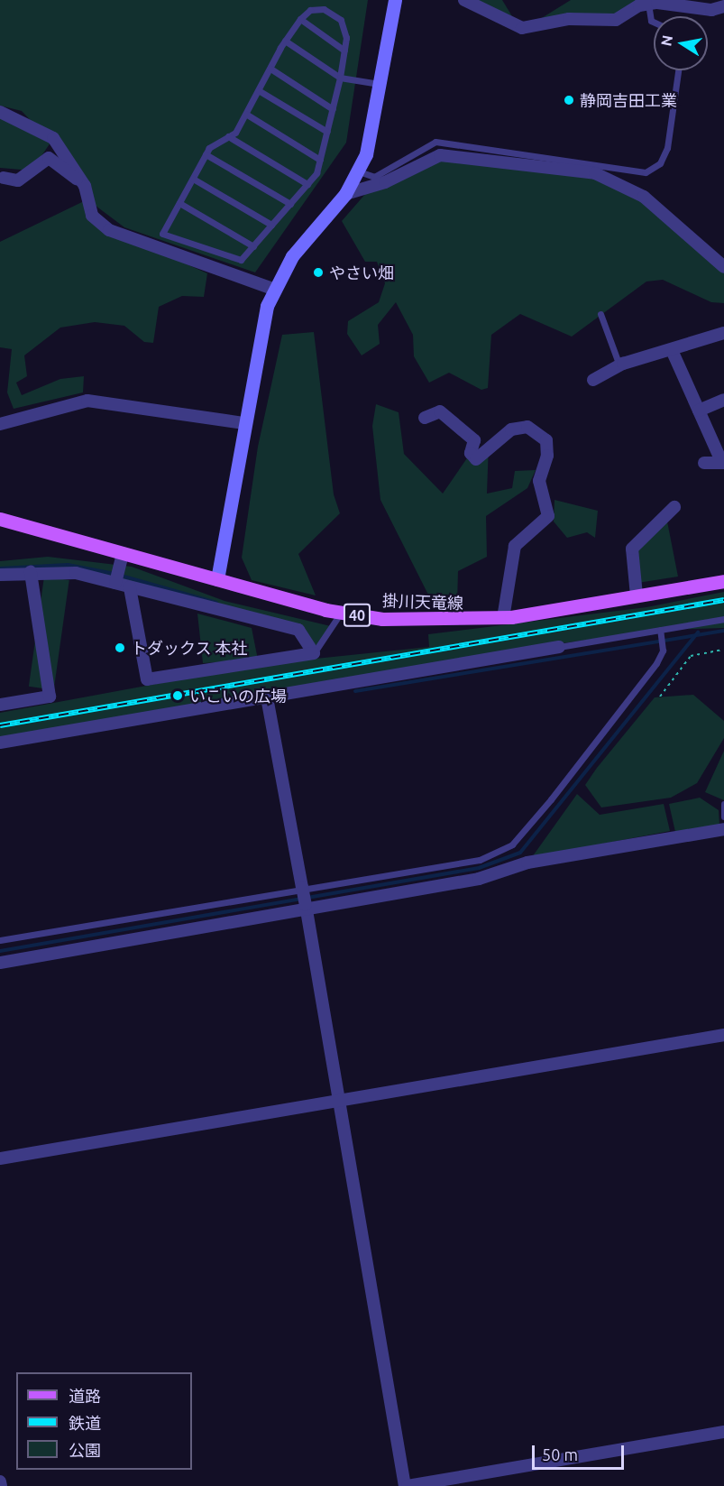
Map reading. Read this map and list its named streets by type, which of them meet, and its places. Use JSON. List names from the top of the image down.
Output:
{
  "streets": {
    "main road": ["掛川天竜線", "40"]
  },
  "places": [
    "静岡吉田工業",
    "やさい畑",
    "トダックス 本社",
    "いこいの広場"
  ],
  "legend": ["道路", "鉄道", "公園"],
  "scale_bar": "50 m",
  "north": "left"
}
